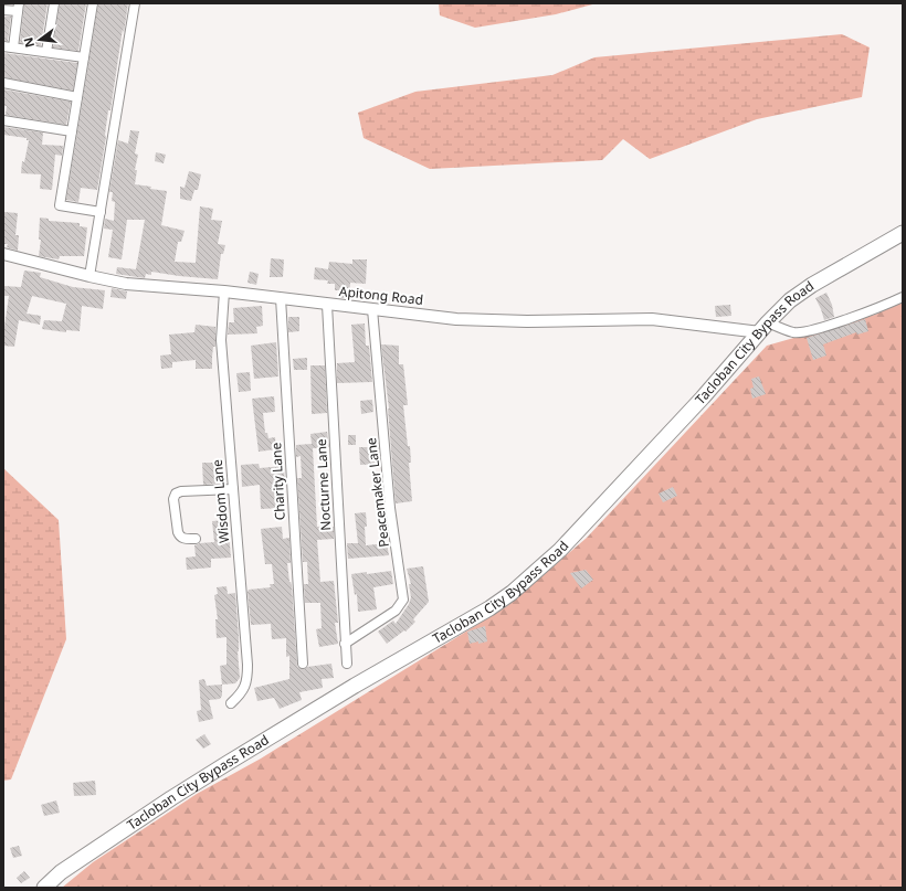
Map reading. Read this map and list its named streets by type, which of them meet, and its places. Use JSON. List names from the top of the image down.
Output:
{
  "streets": {
    "highway": ["Tacloban City Bypass Road"],
    "street": [
      "Apitong Road",
      "Charity Lane",
      "Nocturne Lane",
      "Peacemaker Lane",
      "Wisdom Lane"
    ]
  },
  "crossings": [
    ["Apitong Road", "Tacloban City Bypass Road"],
    ["Apitong Road", "Charity Lane"],
    ["Apitong Road", "Nocturne Lane"],
    ["Apitong Road", "Peacemaker Lane"],
    ["Apitong Road", "Wisdom Lane"],
    ["Nocturne Lane", "Peacemaker Lane"]
  ],
  "north": "left"
}
